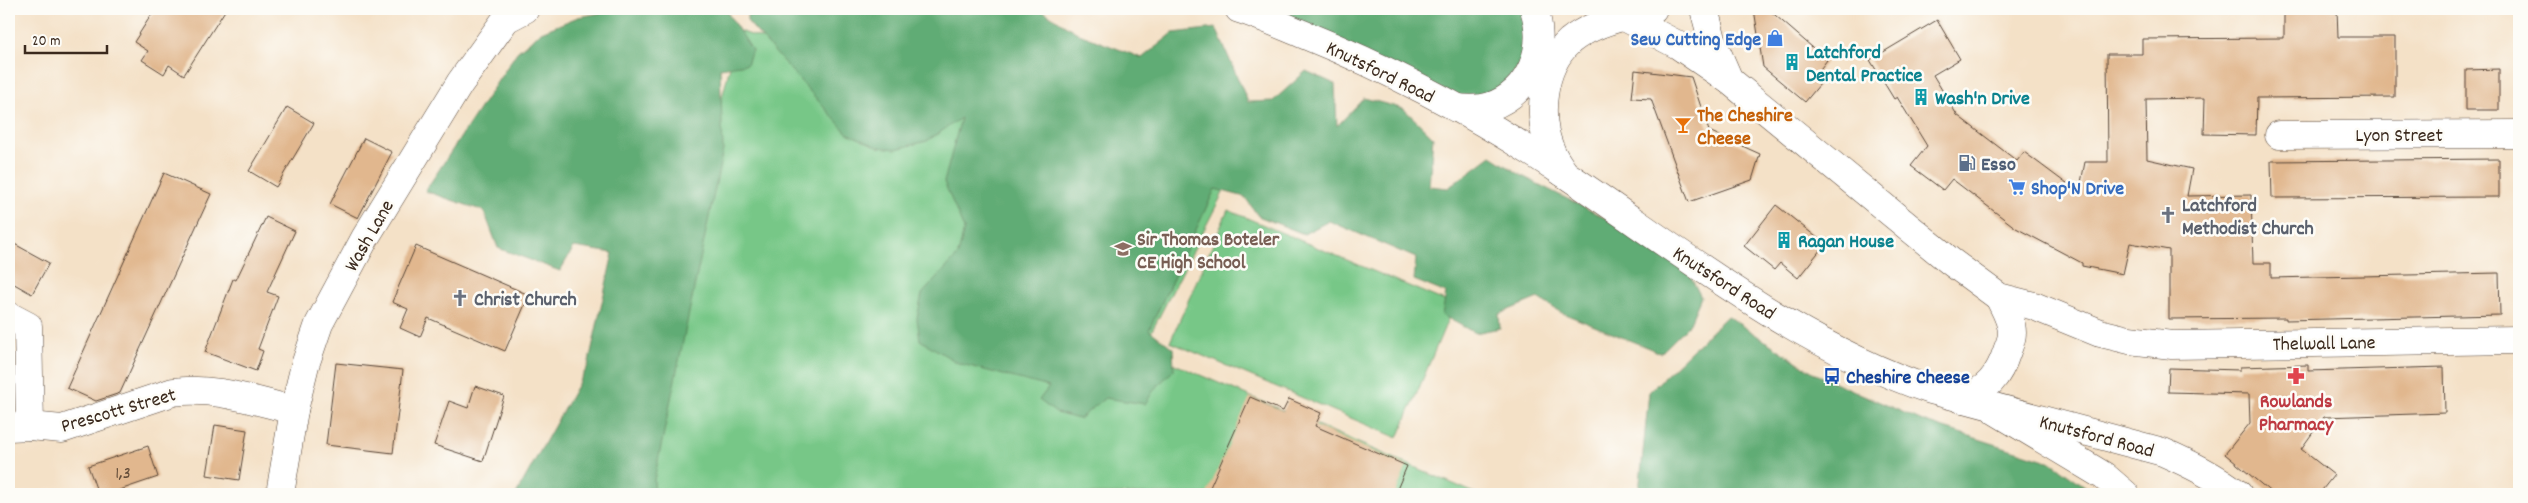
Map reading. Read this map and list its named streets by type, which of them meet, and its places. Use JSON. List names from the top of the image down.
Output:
{
  "streets": {
    "main road": [
      "Knutsford Road",
      "Lyon Street",
      "Wash Lane",
      "Thelwall Lane",
      "Prescott Street"
    ]
  },
  "crossings": [
    ["Wash Lane", "Prescott Street"]
  ],
  "places": {
    "shop": ["Sew Cutting Edge"],
    "building": ["Latchford Dental Practice", "Wash'n Drive", "Ragan House"],
    "bar": ["The Cheshire Cheese"],
    "fuel station": ["Esso"],
    "supermarket": ["Shop'N Drive"],
    "church": ["Latchford Methodist Church", "Christ Church"],
    "school or university": ["Sir Thomas Boteler CE High School"],
    "bus stop": ["Cheshire Cheese"],
    "pharmacy": ["Rowlands Pharmacy"]
  },
  "house_numbers": ["1,3"],
  "scale_bar": "20 m"
}
